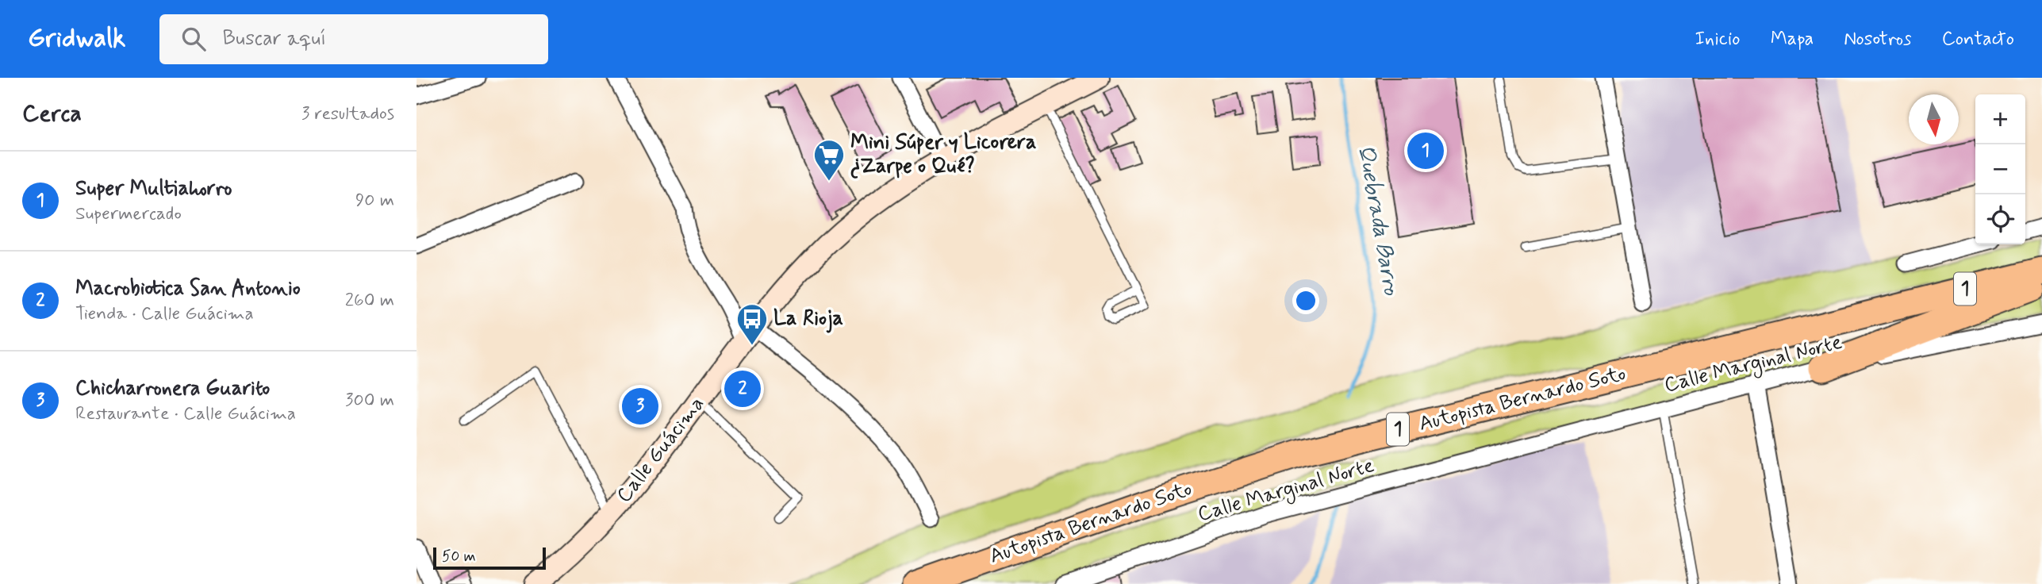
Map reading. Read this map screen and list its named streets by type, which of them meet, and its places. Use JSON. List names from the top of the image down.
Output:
{
  "streets": {
    "highway": ["1", "Autopista Bernardo Soto"],
    "main road": ["Calle Guácima"],
    "street": ["Calle Marginal Norte"]
  },
  "water": ["Quebrada Barro"],
  "places": {
    "supermarket": ["Mini Súper y Licorera ¿Zarpe o Qué?"],
    "bus stop": ["La Rioja"]
  },
  "scale_bar": "50 m",
  "north": "bottom",
  "page": {
    "header": "Gridwalk",
    "search": "Buscar aquí",
    "nav": [
      "Inicio",
      "Mapa",
      "Nosotros",
      "Contacto"
    ],
    "heading": ["Cerca", "3 resultados"],
    "map_buttons": ["+", "−"],
    "pins": ["1", "2", "3"],
    "list": [
      {
        "mark": "1",
        "name": "Super Multiahorro",
        "note": "Supermercado",
        "value": "90 m"
      },
      {
        "mark": "2",
        "name": "Macrobiotica San Antonio",
        "note": "Tienda · Calle Guácima",
        "value": "260 m"
      },
      {
        "mark": "3",
        "name": "Chicharronera Guarito",
        "note": "Restaurante · Calle Guácima",
        "value": "300 m"
      }
    ],
    "scale": "50 m"
  }
}
